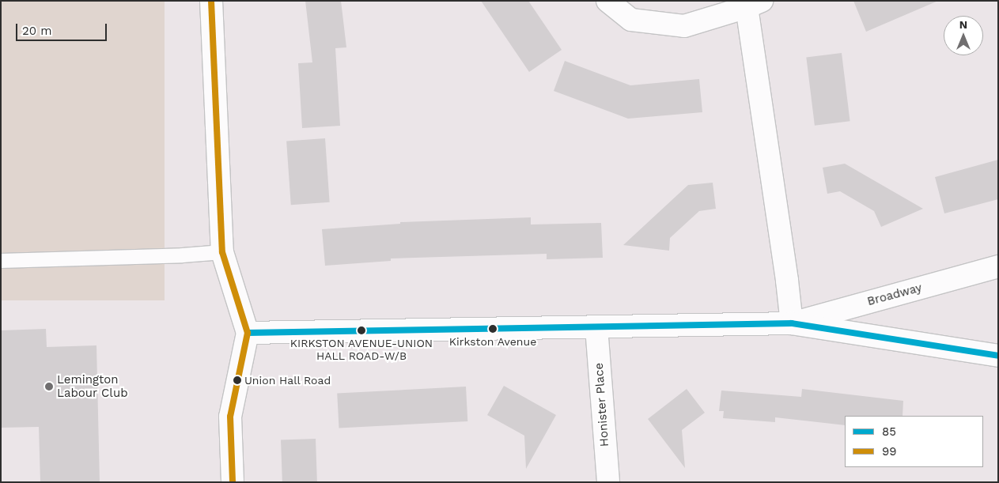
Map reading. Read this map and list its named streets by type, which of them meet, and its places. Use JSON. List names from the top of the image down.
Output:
{
  "streets": {
    "street": ["Broadway", "Honister Place"]
  },
  "places": [
    "Kirkston Avenue",
    "KIRKSTON AVENUE-UNION HALL ROAD-W/B",
    "Union Hall Road",
    "Lemington Labour Club"
  ],
  "lines": ["transit line 99", "transit line 85"],
  "legend": ["85", "99"],
  "scale_bar": "20 m",
  "north": "top"
}
